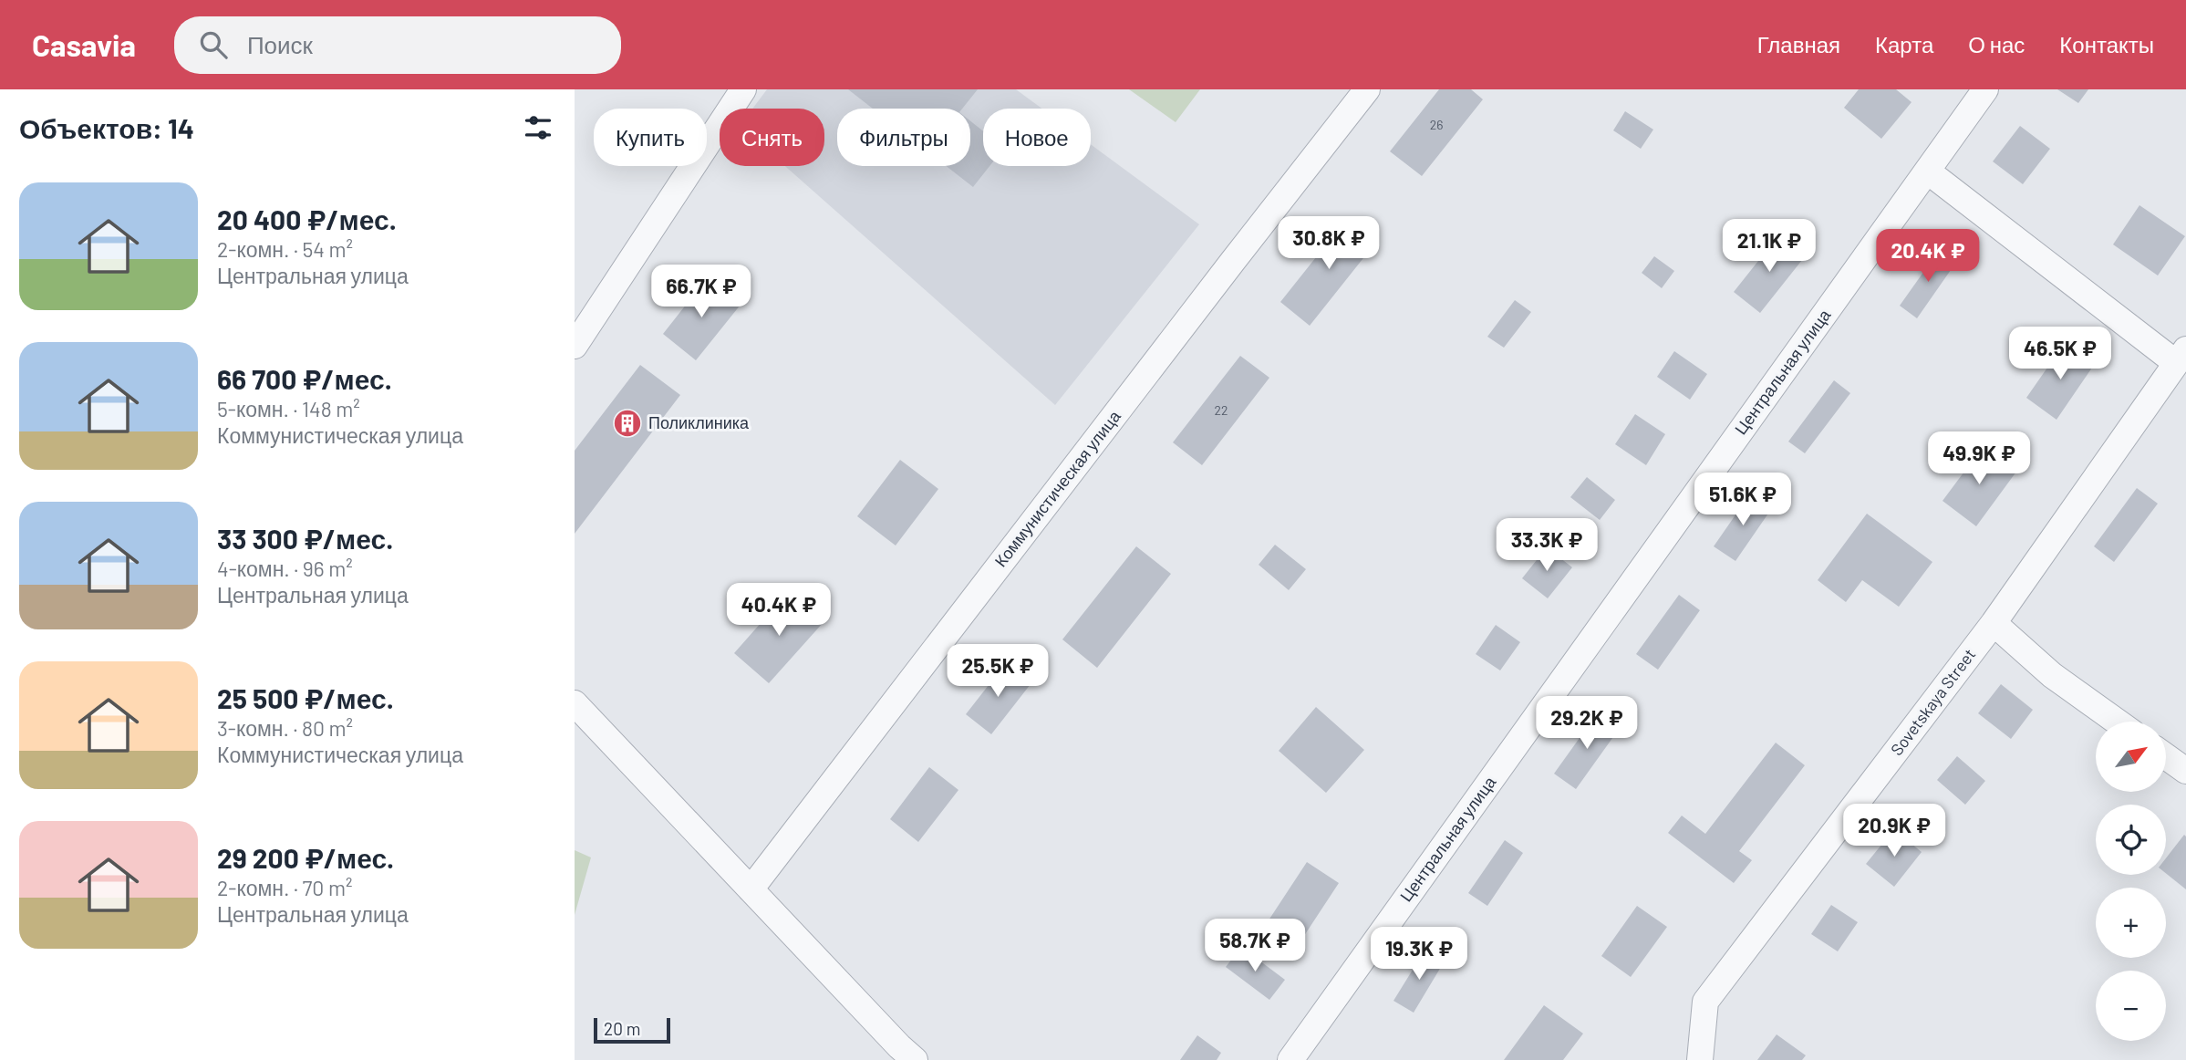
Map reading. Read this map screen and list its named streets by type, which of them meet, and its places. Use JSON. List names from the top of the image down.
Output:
{
  "streets": {
    "street": ["Центральная улица", "Коммунистическая улица", "Sovetskaya Street"]
  },
  "places": {
    "building": ["Поликлиника"]
  },
  "house_numbers": ["26", "22"],
  "scale_bar": "20 m",
  "north": "top right",
  "page": {
    "header": "Casavia",
    "search": "Поиск",
    "nav": [
      "Главная",
      "Карта",
      "О нас",
      "Контакты"
    ],
    "heading": "Объектов: 14",
    "chip": [
      "Купить",
      "Снять",
      "Фильтры",
      "Новое"
    ],
    "list": [
      {
        "name": "20 400 ₽/мес.",
        "note": "2-комн. · 54 m² · Центральная улица"
      },
      {
        "name": "66 700 ₽/мес.",
        "note": "5-комн. · 148 m² · Коммунистическая улица"
      },
      {
        "name": "33 300 ₽/мес.",
        "note": "4-комн. · 96 m² · Центральная улица"
      },
      {
        "name": "25 500 ₽/мес.",
        "note": "3-комн. · 80 m² · Коммунистическая улица"
      },
      {
        "name": "29 200 ₽/мес.",
        "note": "2-комн. · 70 m² · Центральная улица"
      }
    ],
    "price": [
      "30.8K ₽",
      "21.1K ₽",
      "20.4K ₽",
      "66.7K ₽",
      "46.5K ₽",
      "49.9K ₽",
      "51.6K ₽",
      "33.3K ₽",
      "40.4K ₽",
      "25.5K ₽",
      "29.2K ₽",
      "20.9K ₽",
      "58.7K ₽",
      "19.3K ₽"
    ],
    "map_buttons": ["+", "−"],
    "scale": "20 m"
  }
}
